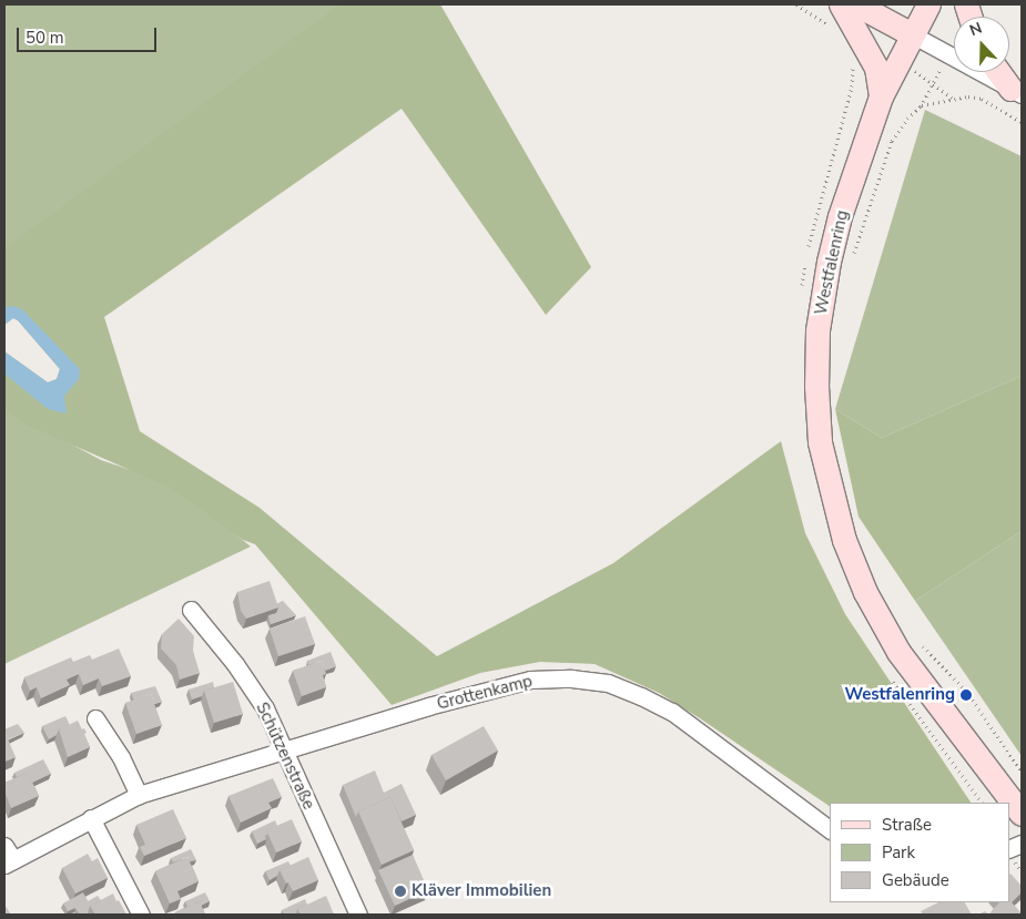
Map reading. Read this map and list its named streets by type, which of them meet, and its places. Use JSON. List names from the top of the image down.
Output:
{
  "streets": {
    "main road": ["Westfalenring"],
    "street": ["Grottenkamp", "Schützenstraße"]
  },
  "crossings": [
    ["Grottenkamp", "Schützenstraße"]
  ],
  "places": ["Westfalenring", "Kläver Immobilien"],
  "legend": ["Straße", "Park", "Gebäude"],
  "scale_bar": "50 m",
  "north": "top"
}
